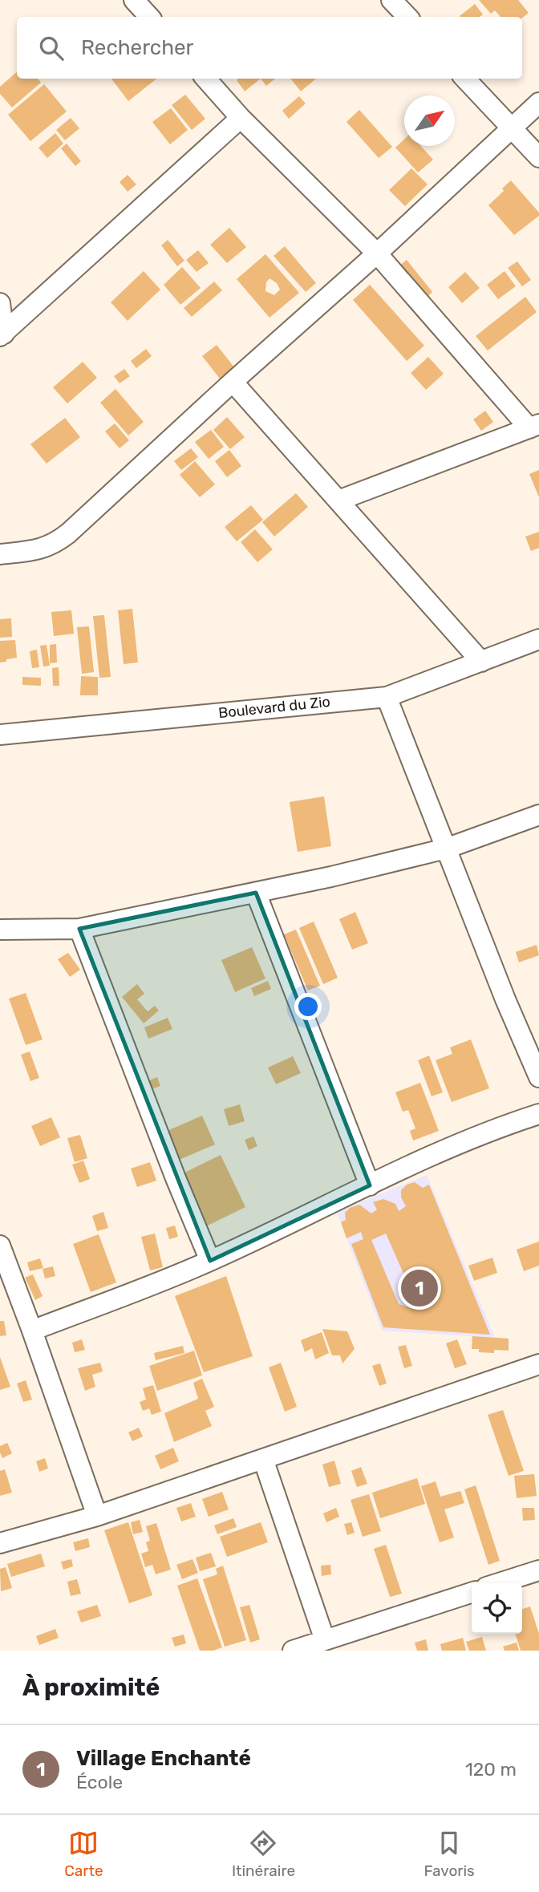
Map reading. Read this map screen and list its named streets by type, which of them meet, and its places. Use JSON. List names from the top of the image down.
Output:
{
  "streets": {
    "street": ["Boulevard du Zio"]
  },
  "north": "top right",
  "page": {
    "search": "Rechercher",
    "pins": "1",
    "heading": "À proximité",
    "list": [
      {
        "mark": "1",
        "name": "Village Enchanté",
        "note": "École",
        "value": "120 m"
      }
    ],
    "nav": ["Carte", "Itinéraire", "Favoris"]
  }
}
